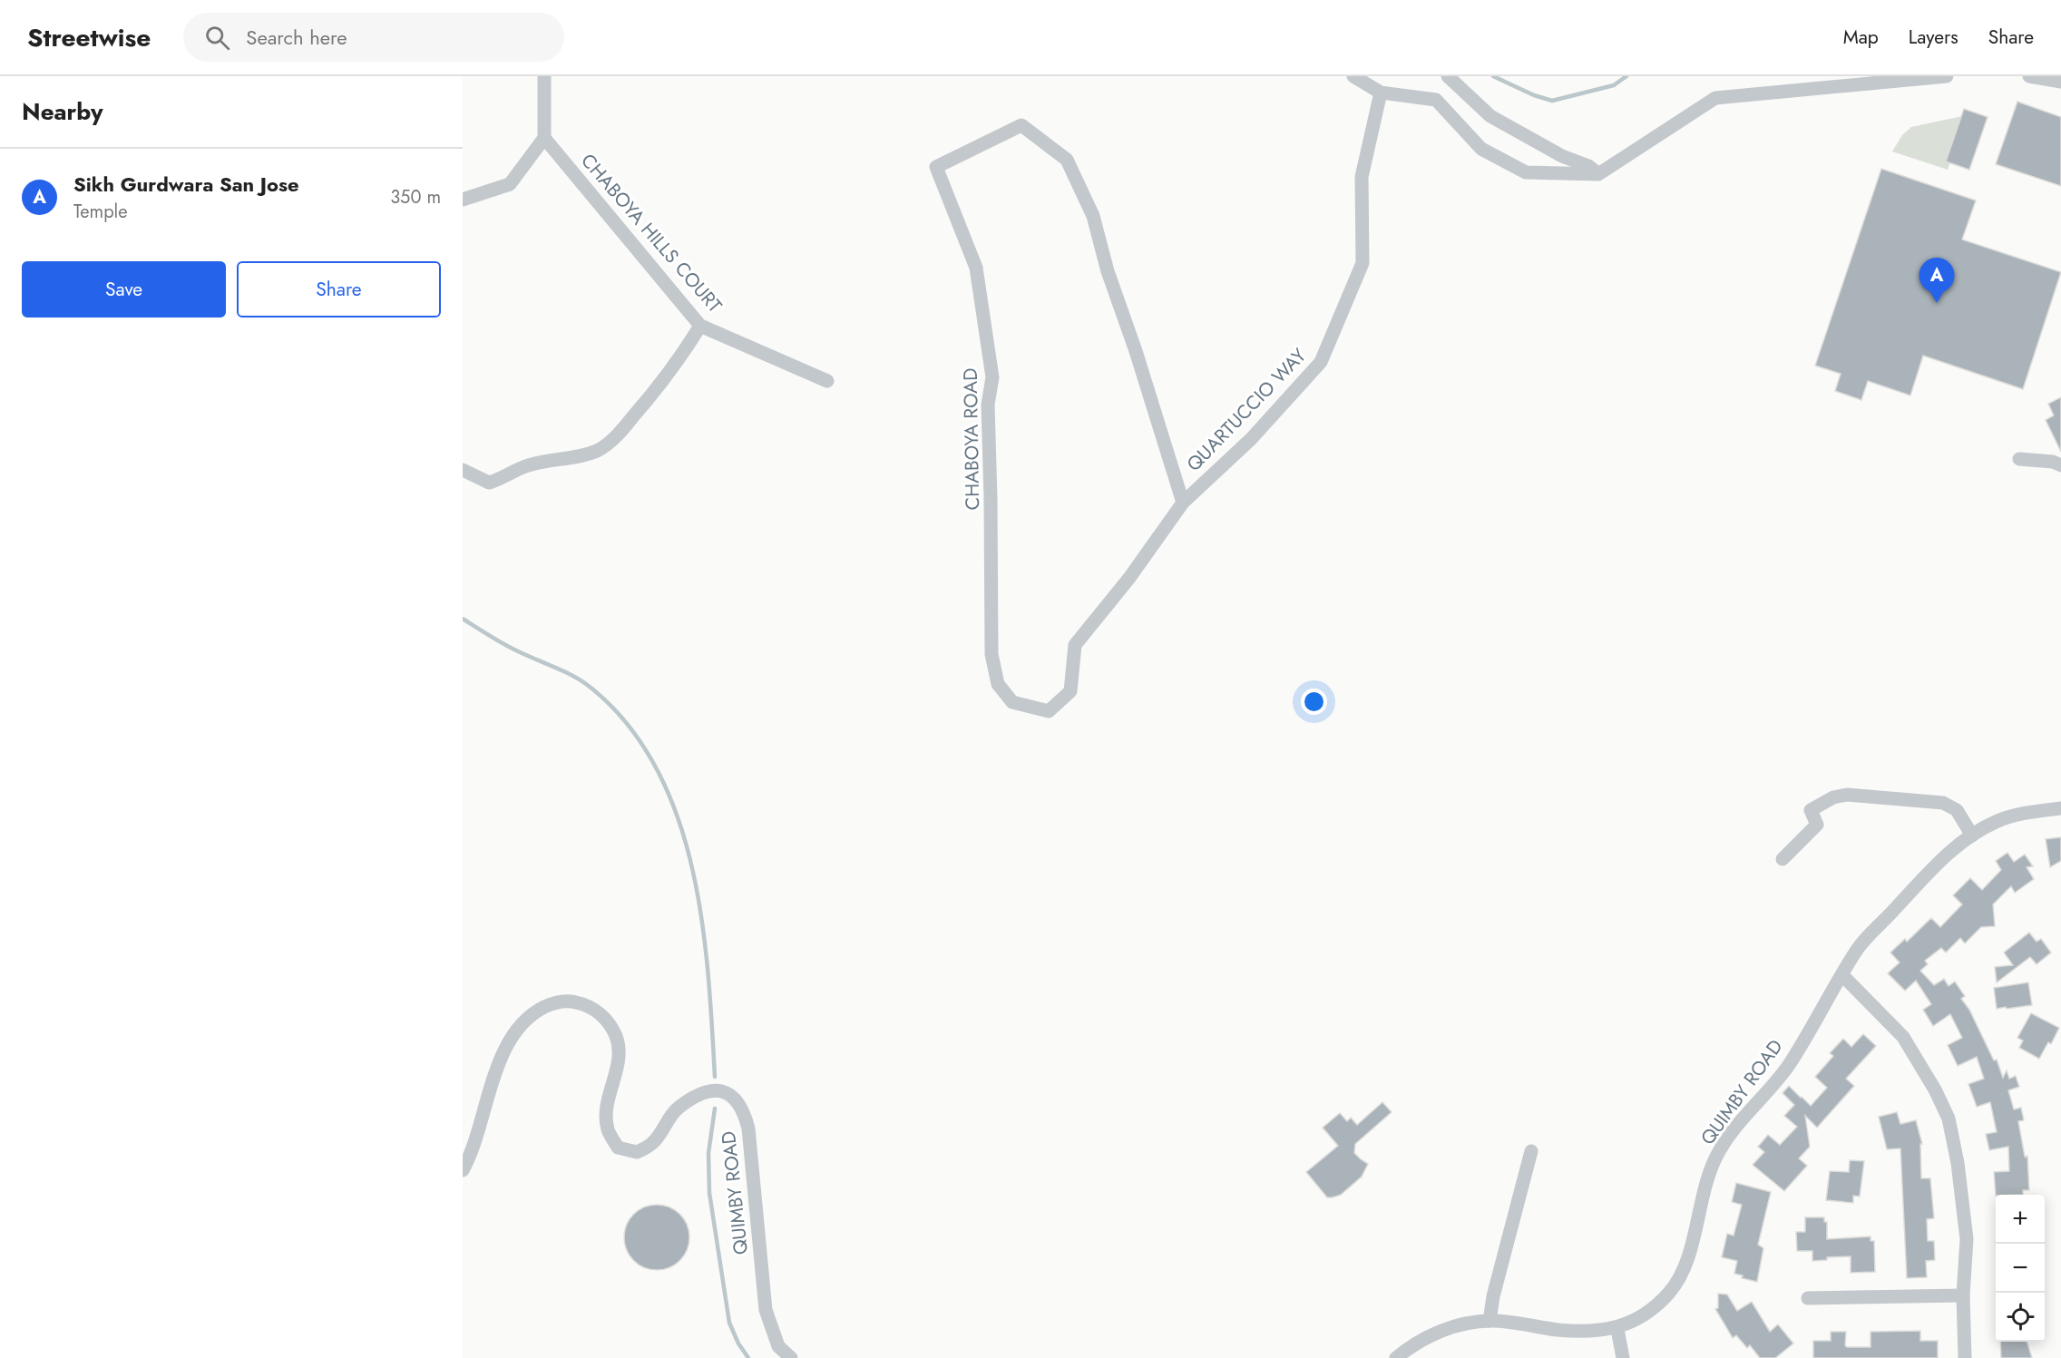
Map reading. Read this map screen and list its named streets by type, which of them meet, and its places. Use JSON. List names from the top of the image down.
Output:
{
  "streets": {
    "street": [
      "CHABOYA HILLS COURT",
      "QUARTUCCIO WAY",
      "CHABOYA ROAD",
      "QUIMBY ROAD"
    ]
  },
  "crossings": [
    ["QUARTUCCIO WAY", "CHABOYA ROAD"]
  ],
  "page": {
    "header": "Streetwise",
    "search": "Search here",
    "nav": ["Map", "Layers", "Share"],
    "heading": "Nearby",
    "list": [
      {
        "mark": "A",
        "name": "Sikh Gurdwara San Jose",
        "note": "Temple",
        "value": "350 m"
      }
    ],
    "buttons": ["Save", "Share"],
    "pins": "A",
    "map_buttons": ["+", "−"]
  }
}
